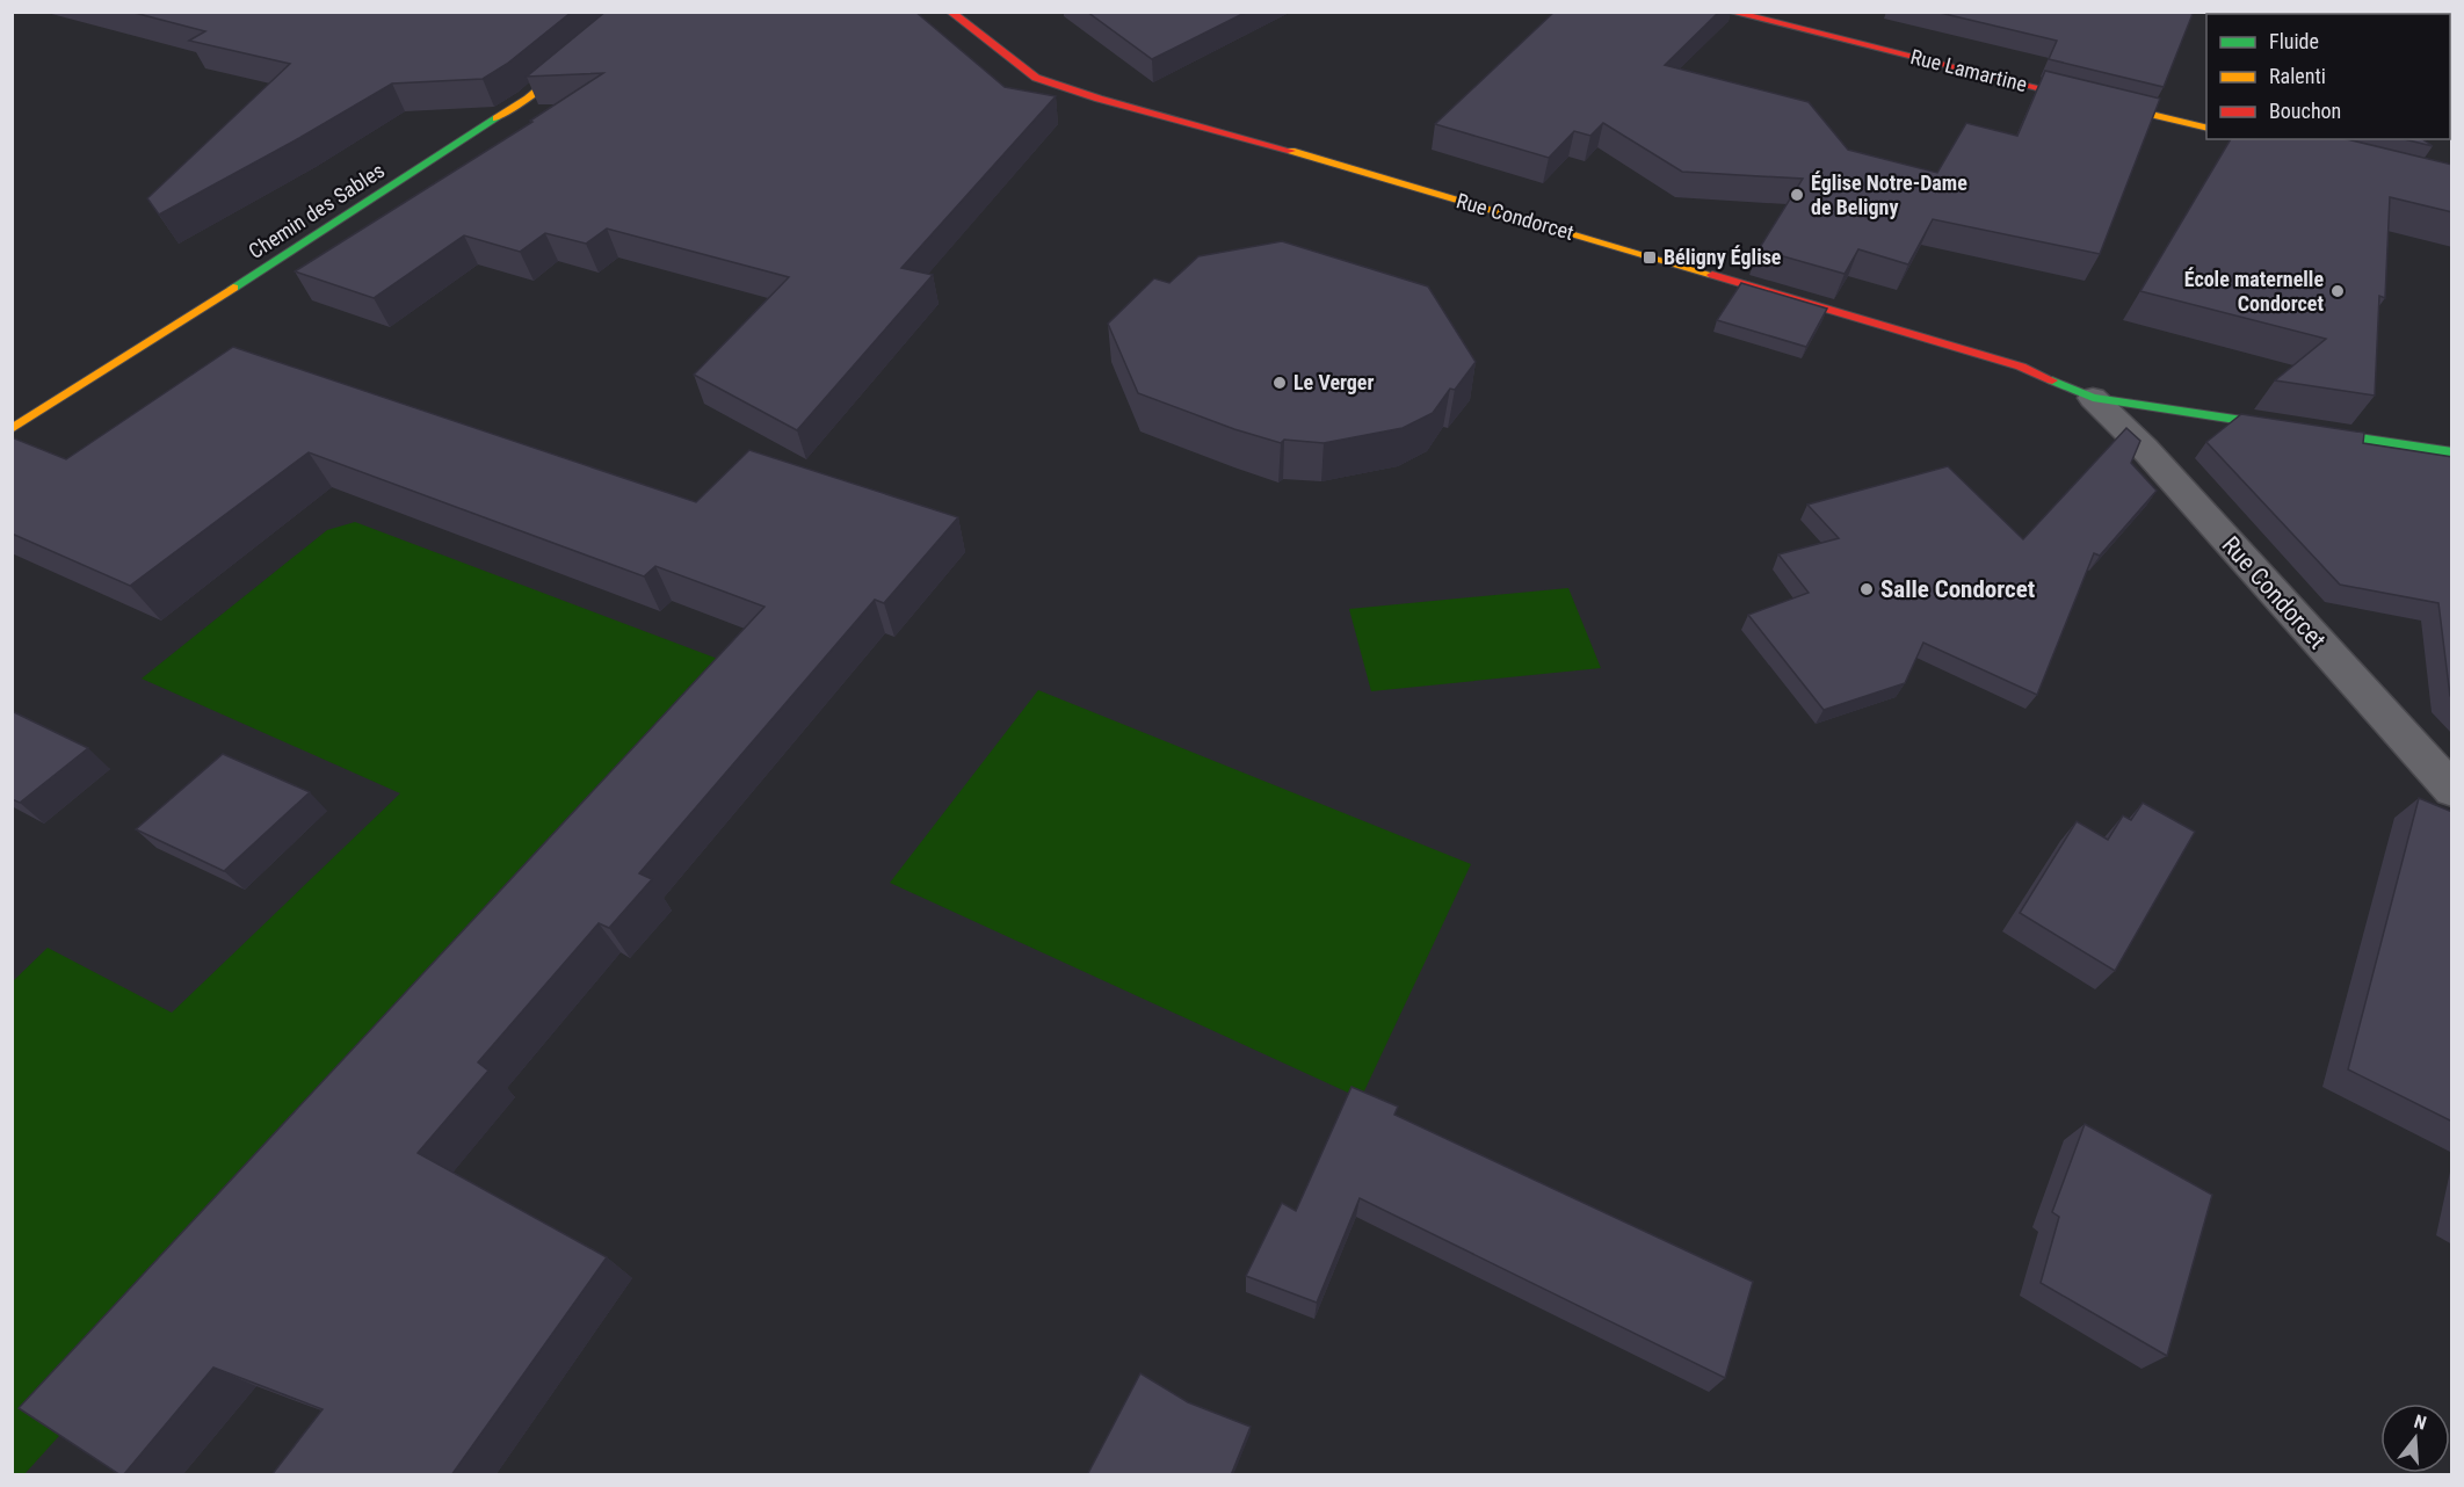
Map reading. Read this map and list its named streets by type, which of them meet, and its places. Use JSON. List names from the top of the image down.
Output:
{
  "streets": {
    "street": ["Rue Lamartine", "Chemin des Sables", "Rue Condorcet"]
  },
  "places": {
    "other": [
      "Église Notre-Dame de Beligny",
      "École maternelle Condorcet",
      "Le Verger",
      "Salle Condorcet"
    ],
    "transit": ["Béligny Église"]
  },
  "legend": ["Fluide", "Ralenti", "Bouchon"],
  "north": "top"
}
